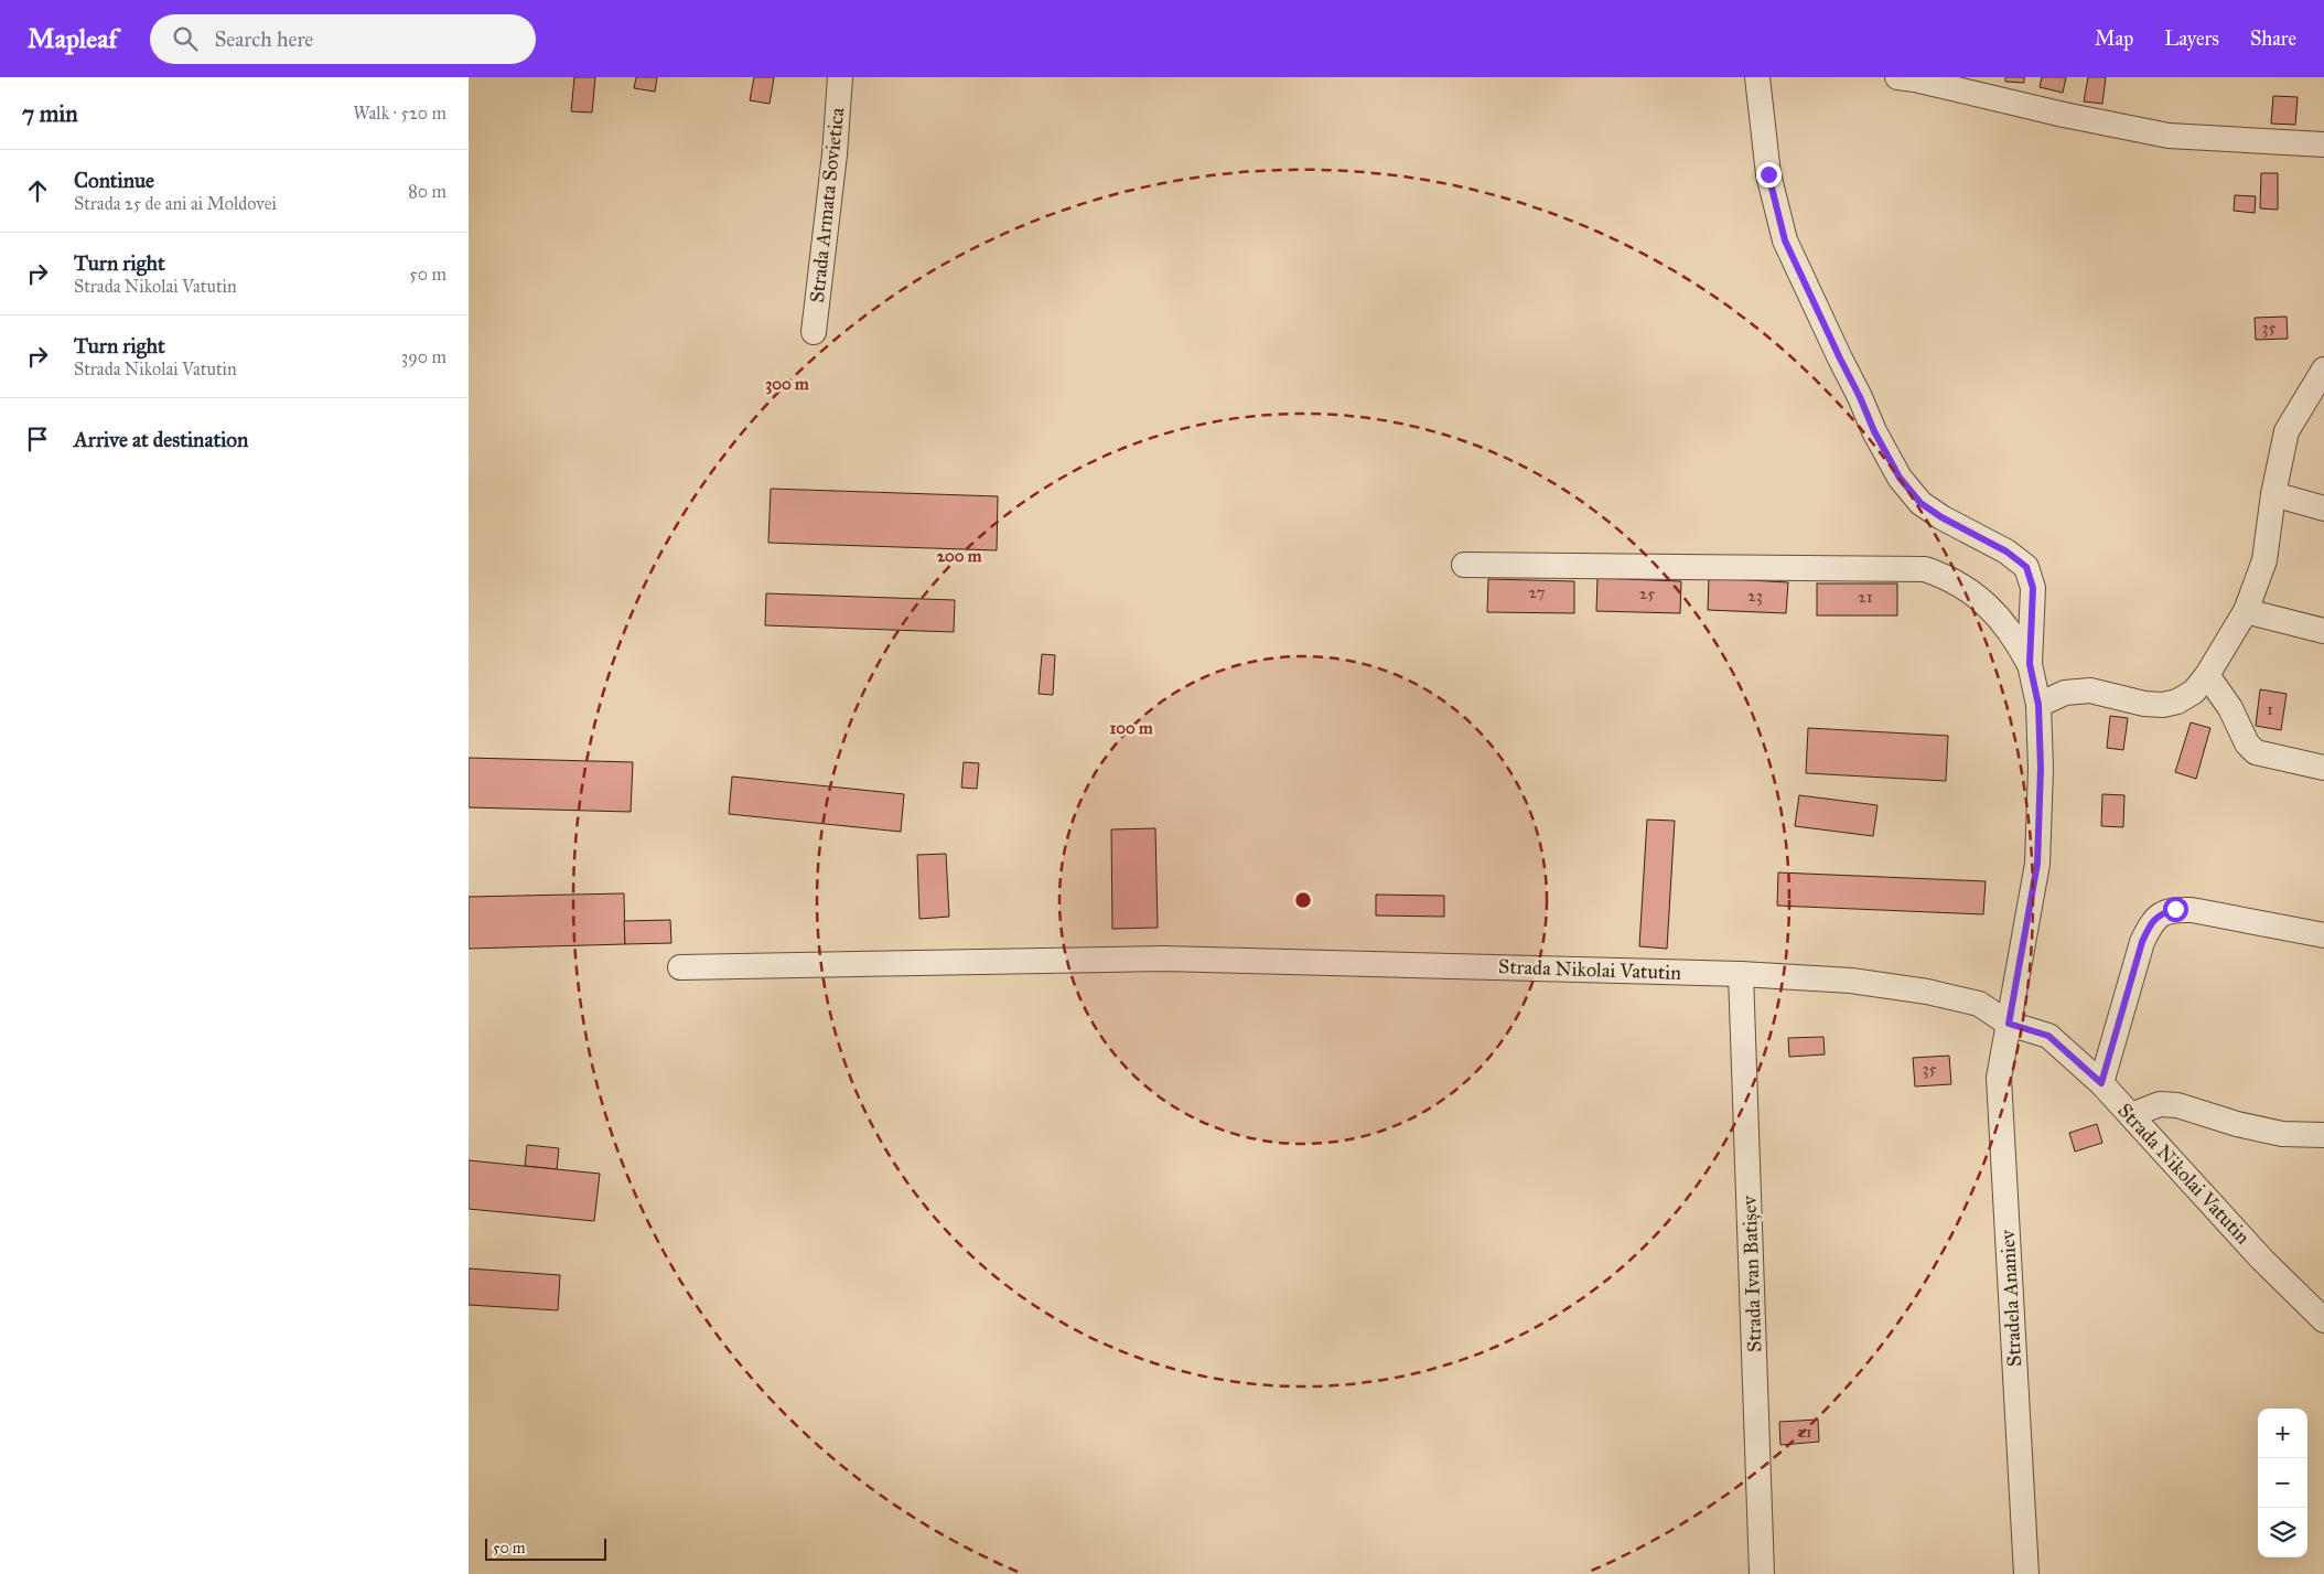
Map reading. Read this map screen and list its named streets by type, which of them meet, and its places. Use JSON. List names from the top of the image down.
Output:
{
  "streets": {
    "street": [
      "Strada Armata Sovietica",
      "Strada Nikolai Vatutin",
      "Strada Ivan Batișev",
      "Stradela Ananiev"
    ]
  },
  "crossings": [
    ["Strada Nikolai Vatutin", "Strada Ivan Batișev"],
    ["Strada Nikolai Vatutin", "Stradela Ananiev"]
  ],
  "house_numbers": [
    "35",
    "27",
    "25",
    "23",
    "21",
    "1",
    "35",
    "21"
  ],
  "scale_bar": "50 m",
  "page": {
    "header": "Mapleaf",
    "search": "Search here",
    "nav": ["Map", "Layers", "Share"],
    "heading": ["7 min", "Walk · 520 m"],
    "list": [
      ["Continue", "Strada 25 de ani ai Moldovei", "80 m"],
      ["Turn right", "Strada Nikolai Vatutin", "50 m"],
      ["Turn right", "Strada Nikolai Vatutin", "390 m"],
      "Arrive at destination"
    ],
    "map_buttons": ["+", "−"],
    "scale": "50 m"
  },
  "rings": ["300 m", "200 m", "100 m"]
}
